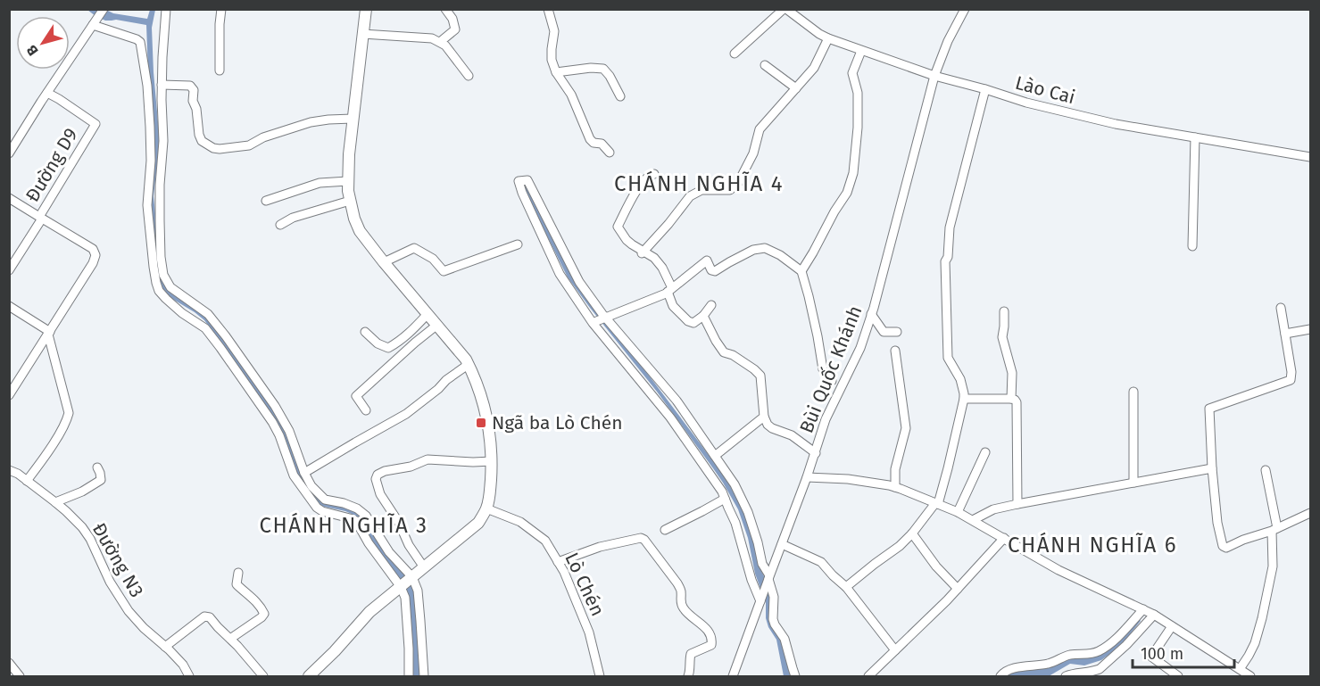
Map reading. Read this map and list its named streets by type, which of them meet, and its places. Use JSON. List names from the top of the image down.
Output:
{
  "streets": {
    "street": [
      "Lào Cai",
      "Đường D9",
      "Bùi Quốc Khánh",
      "Đường N3",
      "Lò Chén"
    ]
  },
  "crossings": [
    ["Lào Cai", "Bùi Quốc Khánh"]
  ],
  "districts": ["CHÁNH NGHĨA 4", "CHÁNH NGHĨA 3", "CHÁNH NGHĨA 6"],
  "places": {
    "transit": ["Ngã ba Lò Chén"]
  },
  "scale_bar": "100 m",
  "north": "bottom left"
}
